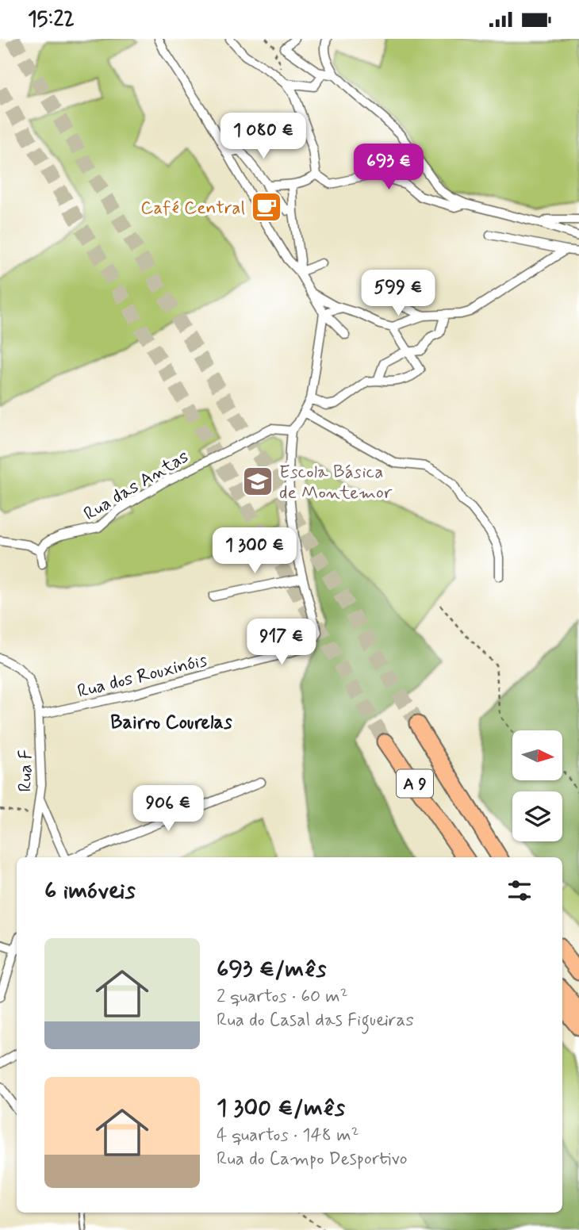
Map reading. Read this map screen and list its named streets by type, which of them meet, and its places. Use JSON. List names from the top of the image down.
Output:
{
  "streets": {
    "highway": ["A 9"],
    "street": ["Rua das Antas", "Rua dos Rouxinóis", "Rua F"]
  },
  "crossings": [
    ["Rua dos Rouxinóis", "Rua F"]
  ],
  "districts": ["Bairro Courelas"],
  "places": {
    "cafe": ["Café Central"],
    "school or university": ["Escola Básica de Montemor"]
  },
  "north": "right",
  "page": {
    "status": "15:22",
    "price": [
      "1 080 €",
      "693 €",
      "599 €",
      "1 300 €",
      "917 €",
      "906 €"
    ],
    "heading": "6 imóveis",
    "list": [
      {
        "name": "693 €/mês",
        "note": "2 quartos · 60 m² · Rua do Casal das Figueiras"
      },
      {
        "name": "1 300 €/mês",
        "note": "4 quartos · 148 m² · Rua do Campo Desportivo"
      }
    ]
  }
}
